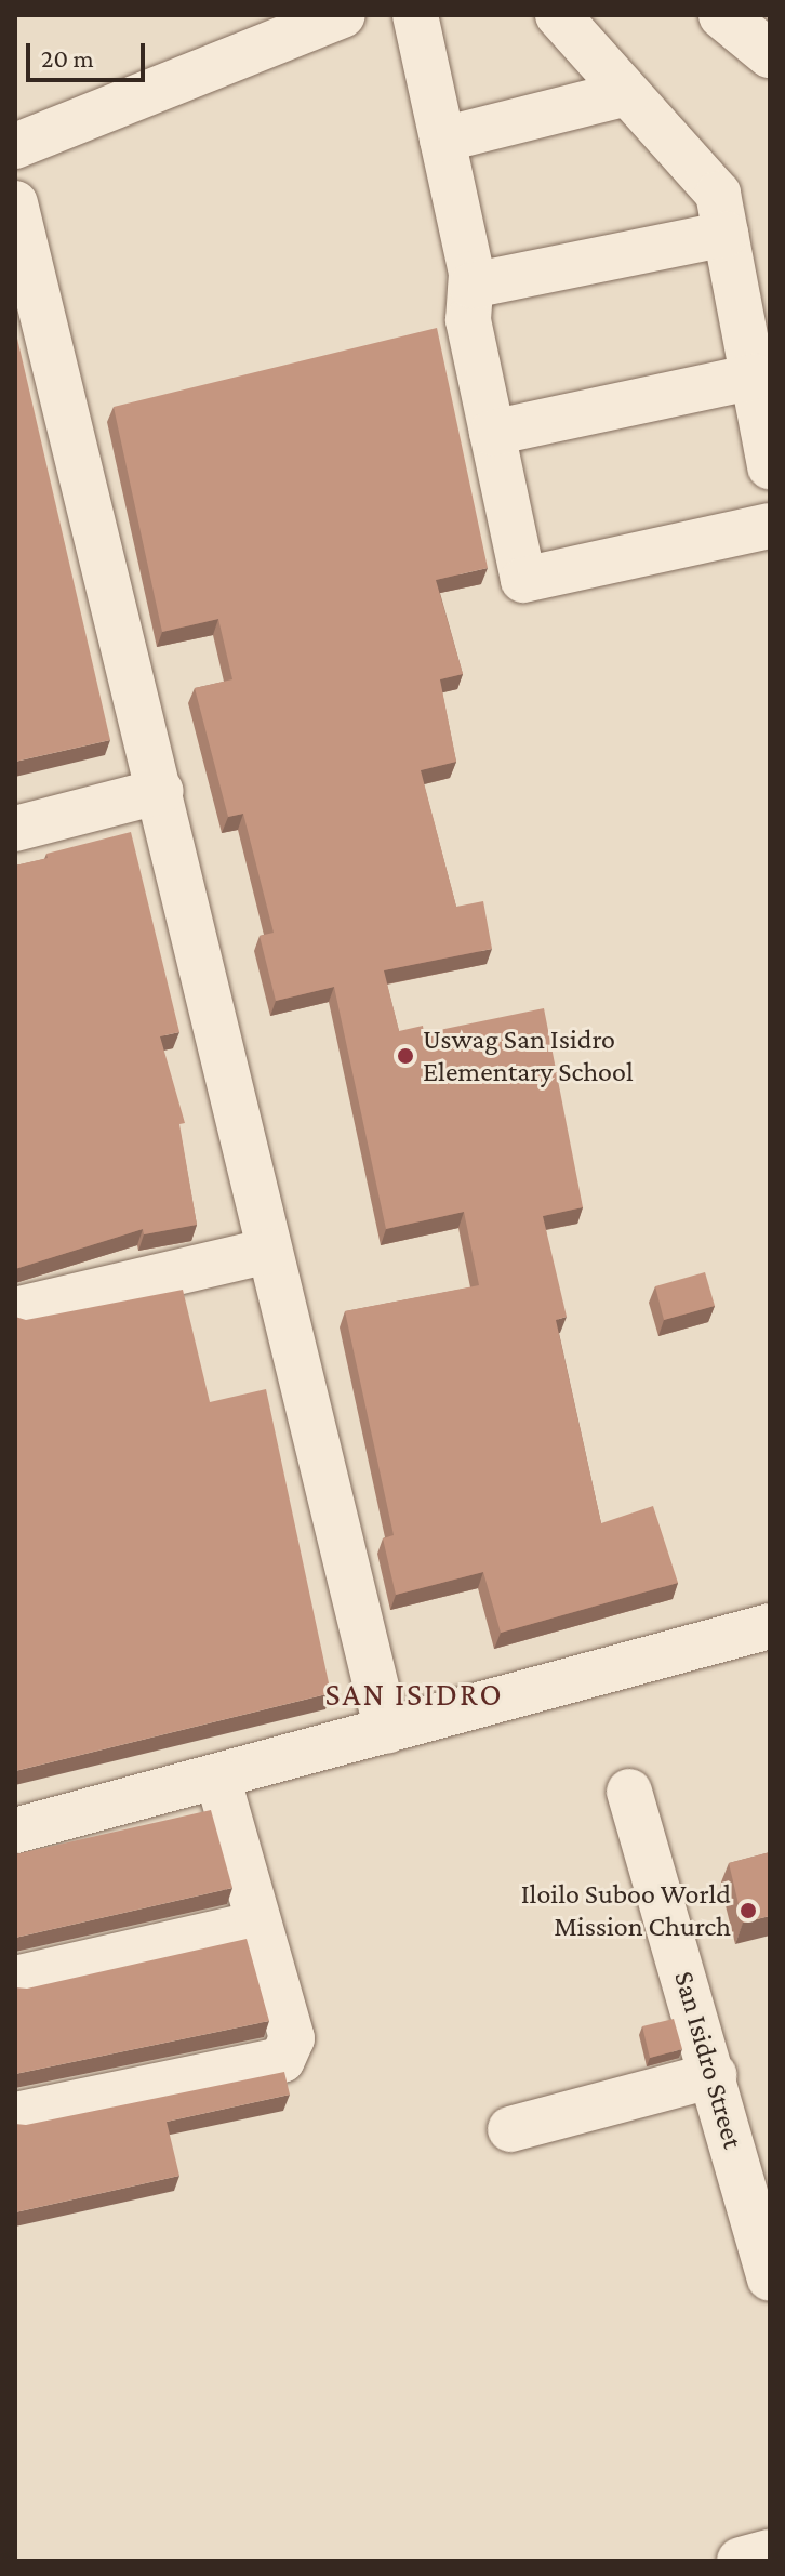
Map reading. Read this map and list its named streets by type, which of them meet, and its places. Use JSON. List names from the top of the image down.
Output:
{
  "streets": {
    "street": ["San Isidro Street"]
  },
  "districts": ["SAN ISIDRO"],
  "places": ["Uswag San Isidro Elementary School", "Iloilo Suboo World Mission Church"],
  "scale_bar": "20 m"
}
